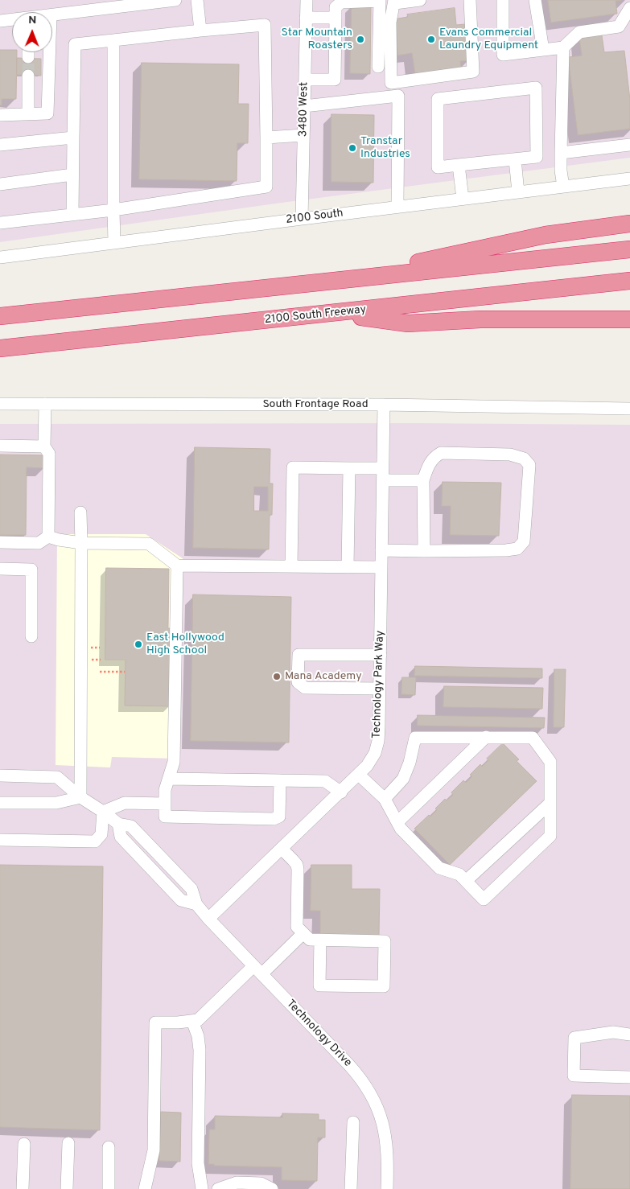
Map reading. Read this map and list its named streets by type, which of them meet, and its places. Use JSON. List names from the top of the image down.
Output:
{
  "streets": {
    "highway": ["2100 South Freeway"],
    "street": [
      "3480 West",
      "2100 South",
      "South Frontage Road",
      "Technology Park Way",
      "Technology Drive"
    ]
  },
  "crossings": [
    ["3480 West", "2100 South"],
    ["South Frontage Road", "Technology Park Way"],
    ["Technology Park Way", "Technology Drive"]
  ],
  "places": [
    "Star Mountain Roasters",
    "Evans Commercial Laundry Equipment",
    "Transtar Industries",
    "East Hollywood High School",
    "Mana Academy"
  ],
  "north": "top"
}
